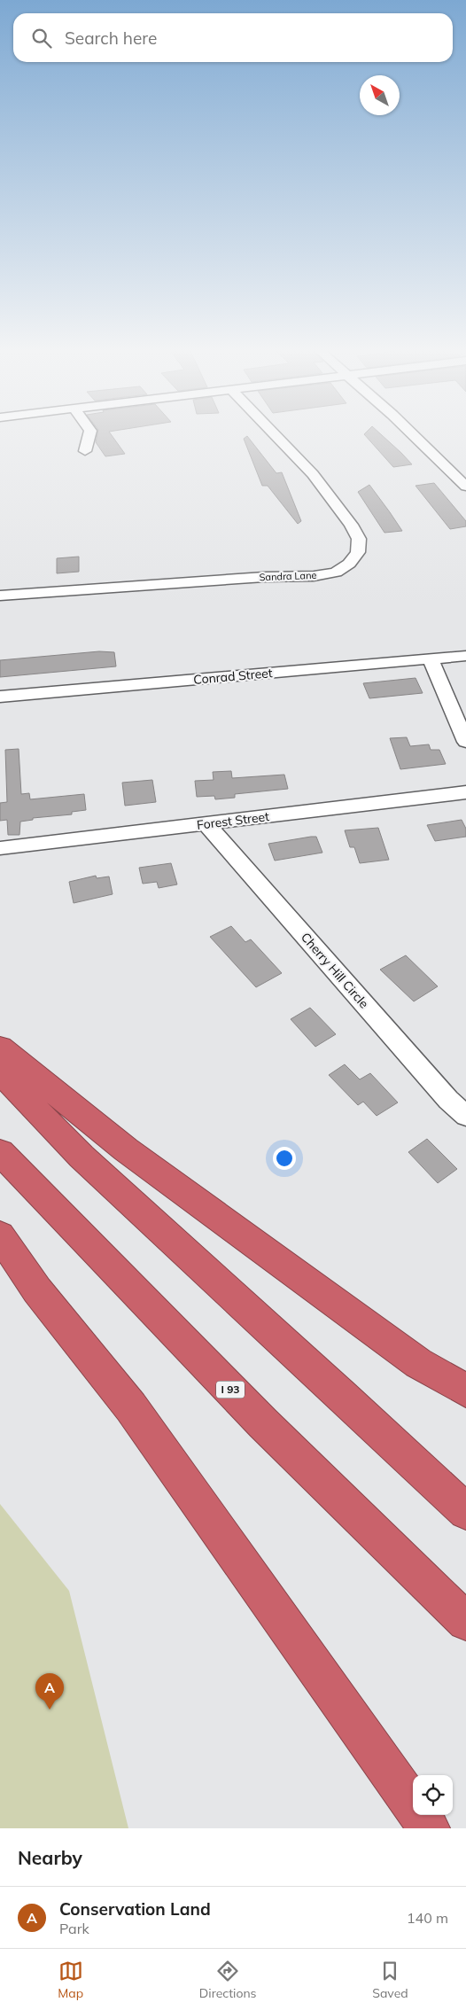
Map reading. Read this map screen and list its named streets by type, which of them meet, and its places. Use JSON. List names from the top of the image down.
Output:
{
  "streets": {
    "highway": ["I 93"],
    "street": [
      "Sandra Lane",
      "Conrad Street",
      "Forest Street",
      "Cherry Hill Circle"
    ]
  },
  "crossings": [
    ["Forest Street", "Cherry Hill Circle"]
  ],
  "north": "top left",
  "page": {
    "search": "Search here",
    "pins": "A",
    "heading": "Nearby",
    "list": [
      {
        "mark": "A",
        "name": "Conservation Land",
        "note": "Park",
        "value": "140 m"
      }
    ],
    "nav": ["Map", "Directions", "Saved"]
  }
}
